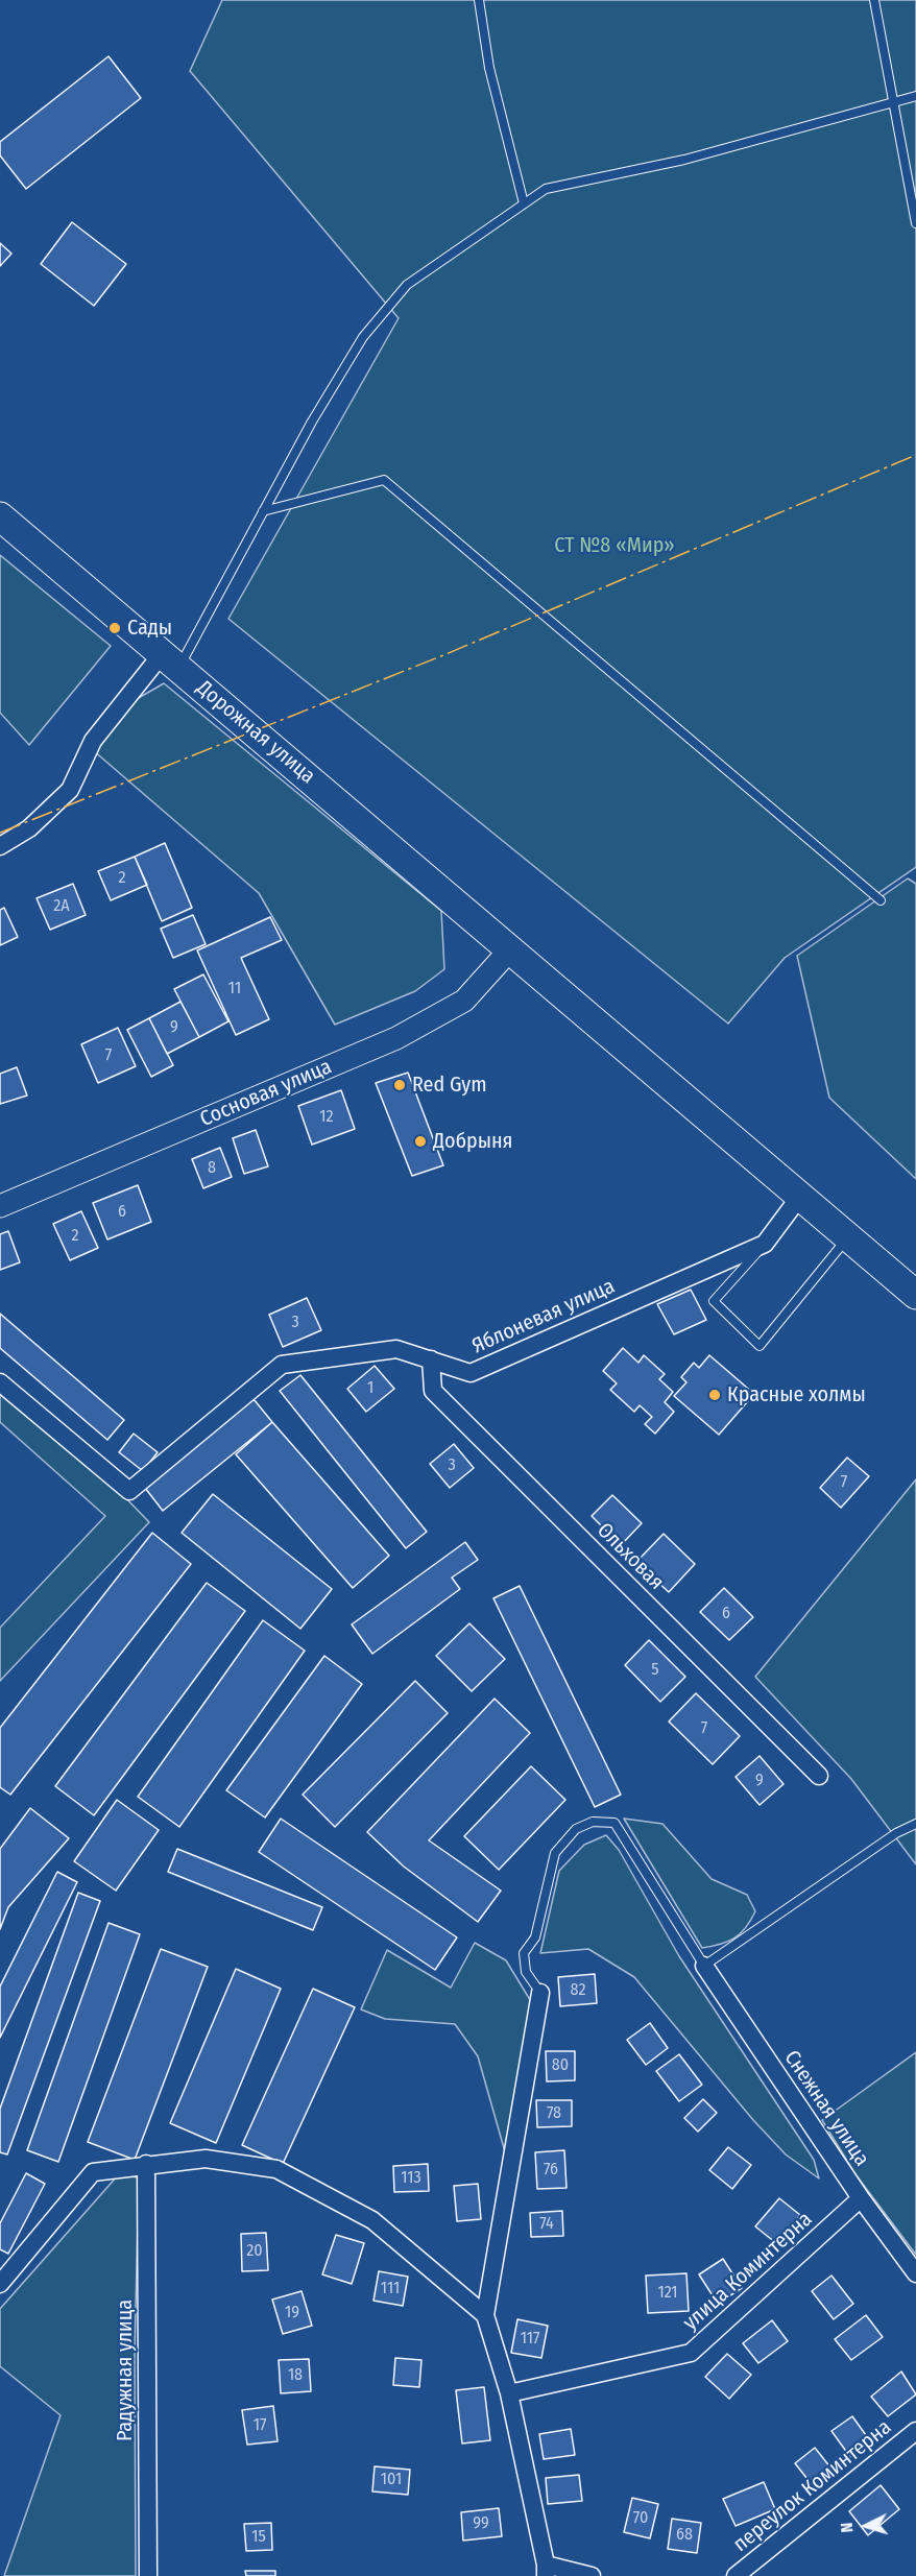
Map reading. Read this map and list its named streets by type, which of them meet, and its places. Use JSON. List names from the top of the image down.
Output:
{
  "streets": {
    "main road": ["Дорожная улица"],
    "street": [
      "Сосновая улица",
      "Яблоневая улица",
      "Ольховая",
      "Снежная улица",
      "улица Коминтерна",
      "Радужная улица",
      "переулок Коминтерна"
    ]
  },
  "crossings": [
    ["Дорожная улица", "Сосновая улица"],
    ["Дорожная улица", "Яблоневая улица"],
    ["Яблоневая улица", "Ольховая"],
    ["Снежная улица", "улица Коминтерна"]
  ],
  "parks": ["СТ №8 «Мир»"],
  "places": [
    "Сады",
    "Red Gym",
    "Добрыня",
    "Красные холмы"
  ],
  "house_numbers": [
    "2",
    "2А",
    "11",
    "9",
    "7",
    "12",
    "8",
    "6",
    "2",
    "3",
    "1",
    "3",
    "7",
    "6",
    "5",
    "7",
    "9",
    "82",
    "80",
    "78",
    "76",
    "113",
    "74",
    "20",
    "111",
    "121",
    "19",
    "117",
    "18",
    "17",
    "101",
    "70",
    "99",
    "68",
    "15"
  ],
  "north": "left"
}
